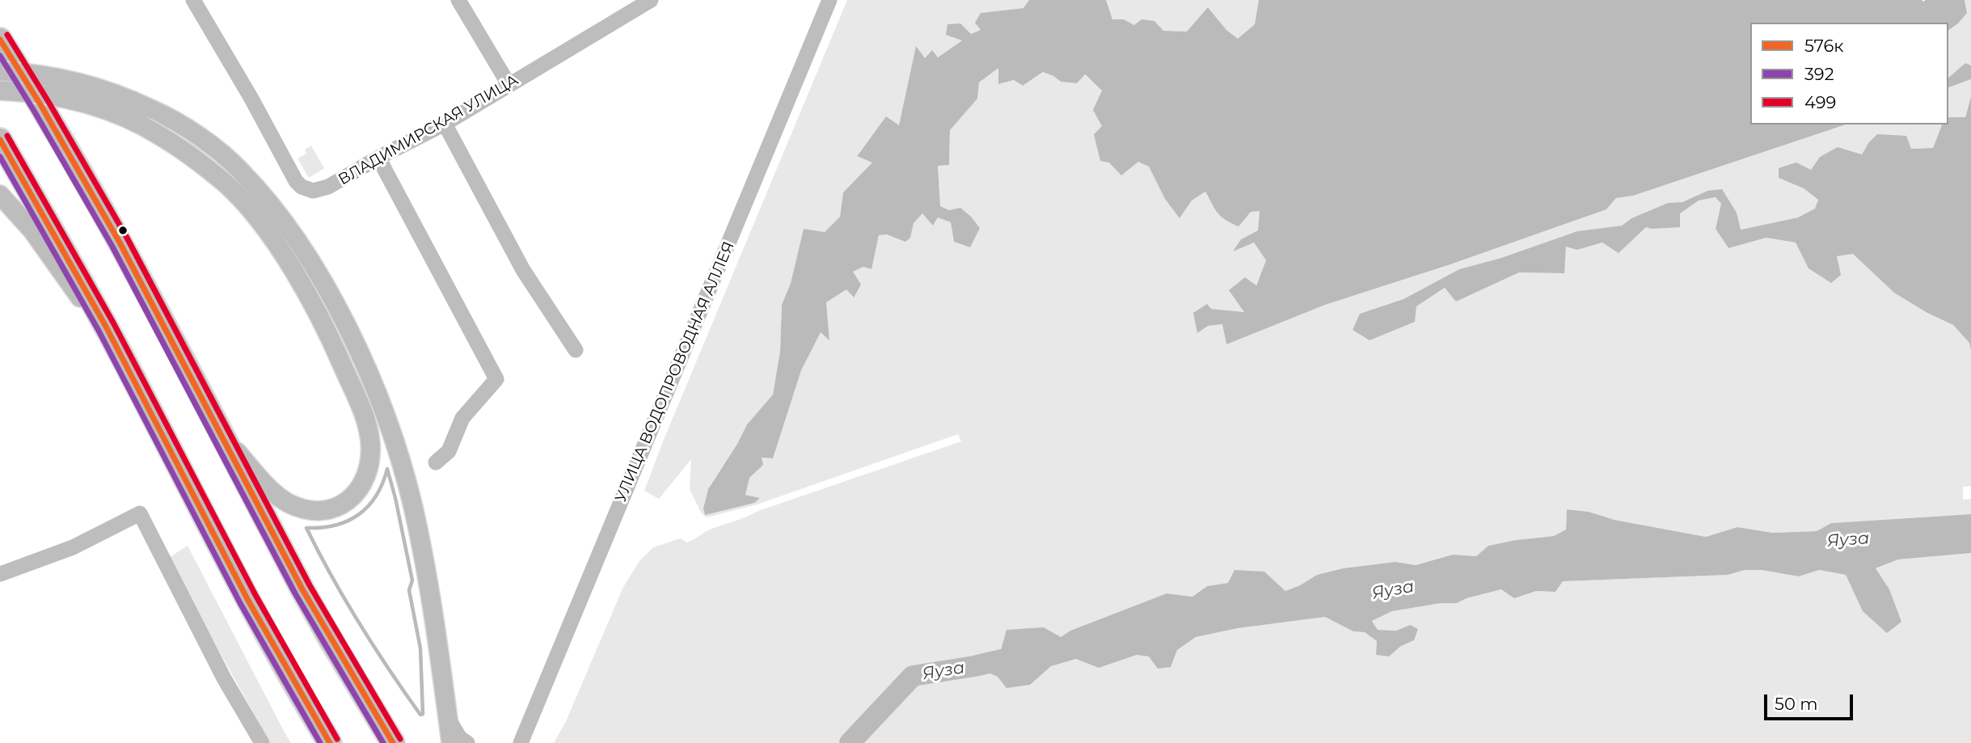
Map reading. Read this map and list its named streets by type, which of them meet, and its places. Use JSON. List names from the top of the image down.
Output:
{
  "streets": {
    "street": ["ВЛАДИМИРСКАЯ УЛИЦА", "УЛИЦА ВОДОПРОВОДНАЯ АЛЛЕЯ"]
  },
  "water": ["Яуза"],
  "lines": ["transit line 499", "transit line 576к", "transit line 392"],
  "legend": ["576к", "392", "499"],
  "scale_bar": "50 m"
}
